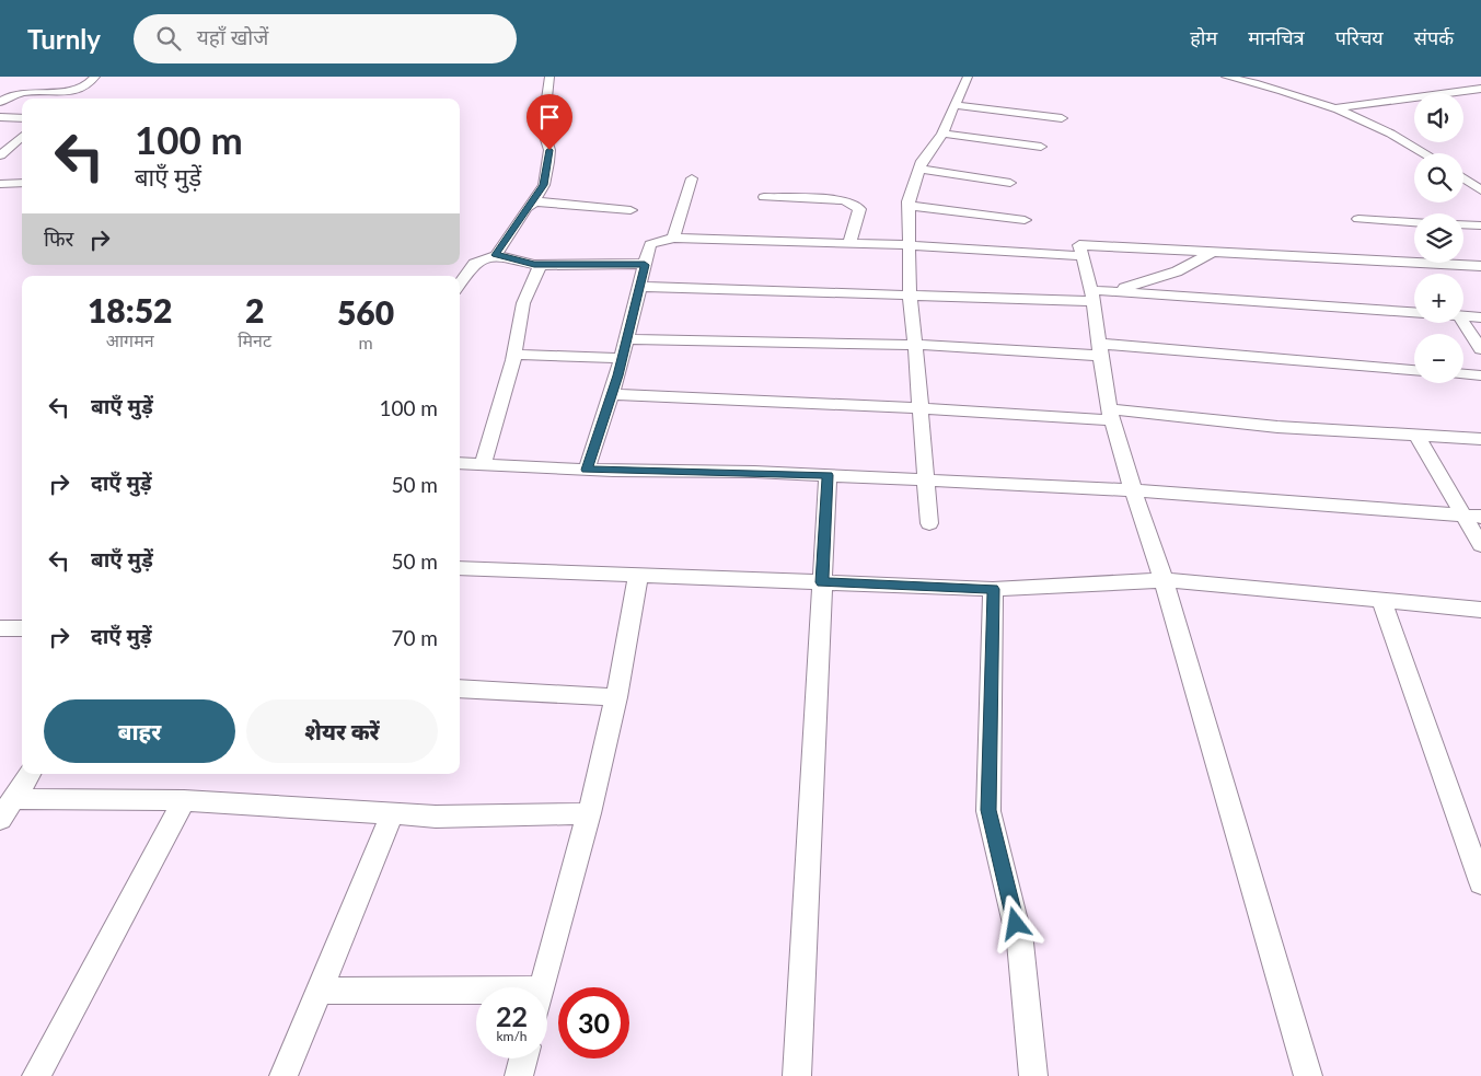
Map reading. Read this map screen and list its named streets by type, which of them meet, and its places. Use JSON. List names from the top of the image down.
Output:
{
  "page": {
    "header": "Turnly",
    "search": "यहाँ खोजें",
    "nav": [
      "होम",
      "मानचित्र",
      "परिचय",
      "संपर्क"
    ],
    "map_buttons": ["+", "−"],
    "turn": ["100 m", "बाएँ मुड़ें"],
    "then": "फिर",
    "eta": [
      "18:52",
      "आगमन",
      "2",
      "मिनट",
      "560",
      "m"
    ],
    "list": [
      {
        "name": "बाएँ मुड़ें",
        "value": "100 m"
      },
      {
        "name": "दाएँ मुड़ें",
        "value": "50 m"
      },
      {
        "name": "बाएँ मुड़ें",
        "value": "50 m"
      },
      {
        "name": "दाएँ मुड़ें",
        "value": "70 m"
      }
    ],
    "buttons": ["बाहर", "शेयर करें"],
    "speed": "22 km/h",
    "limit": "30"
  }
}
